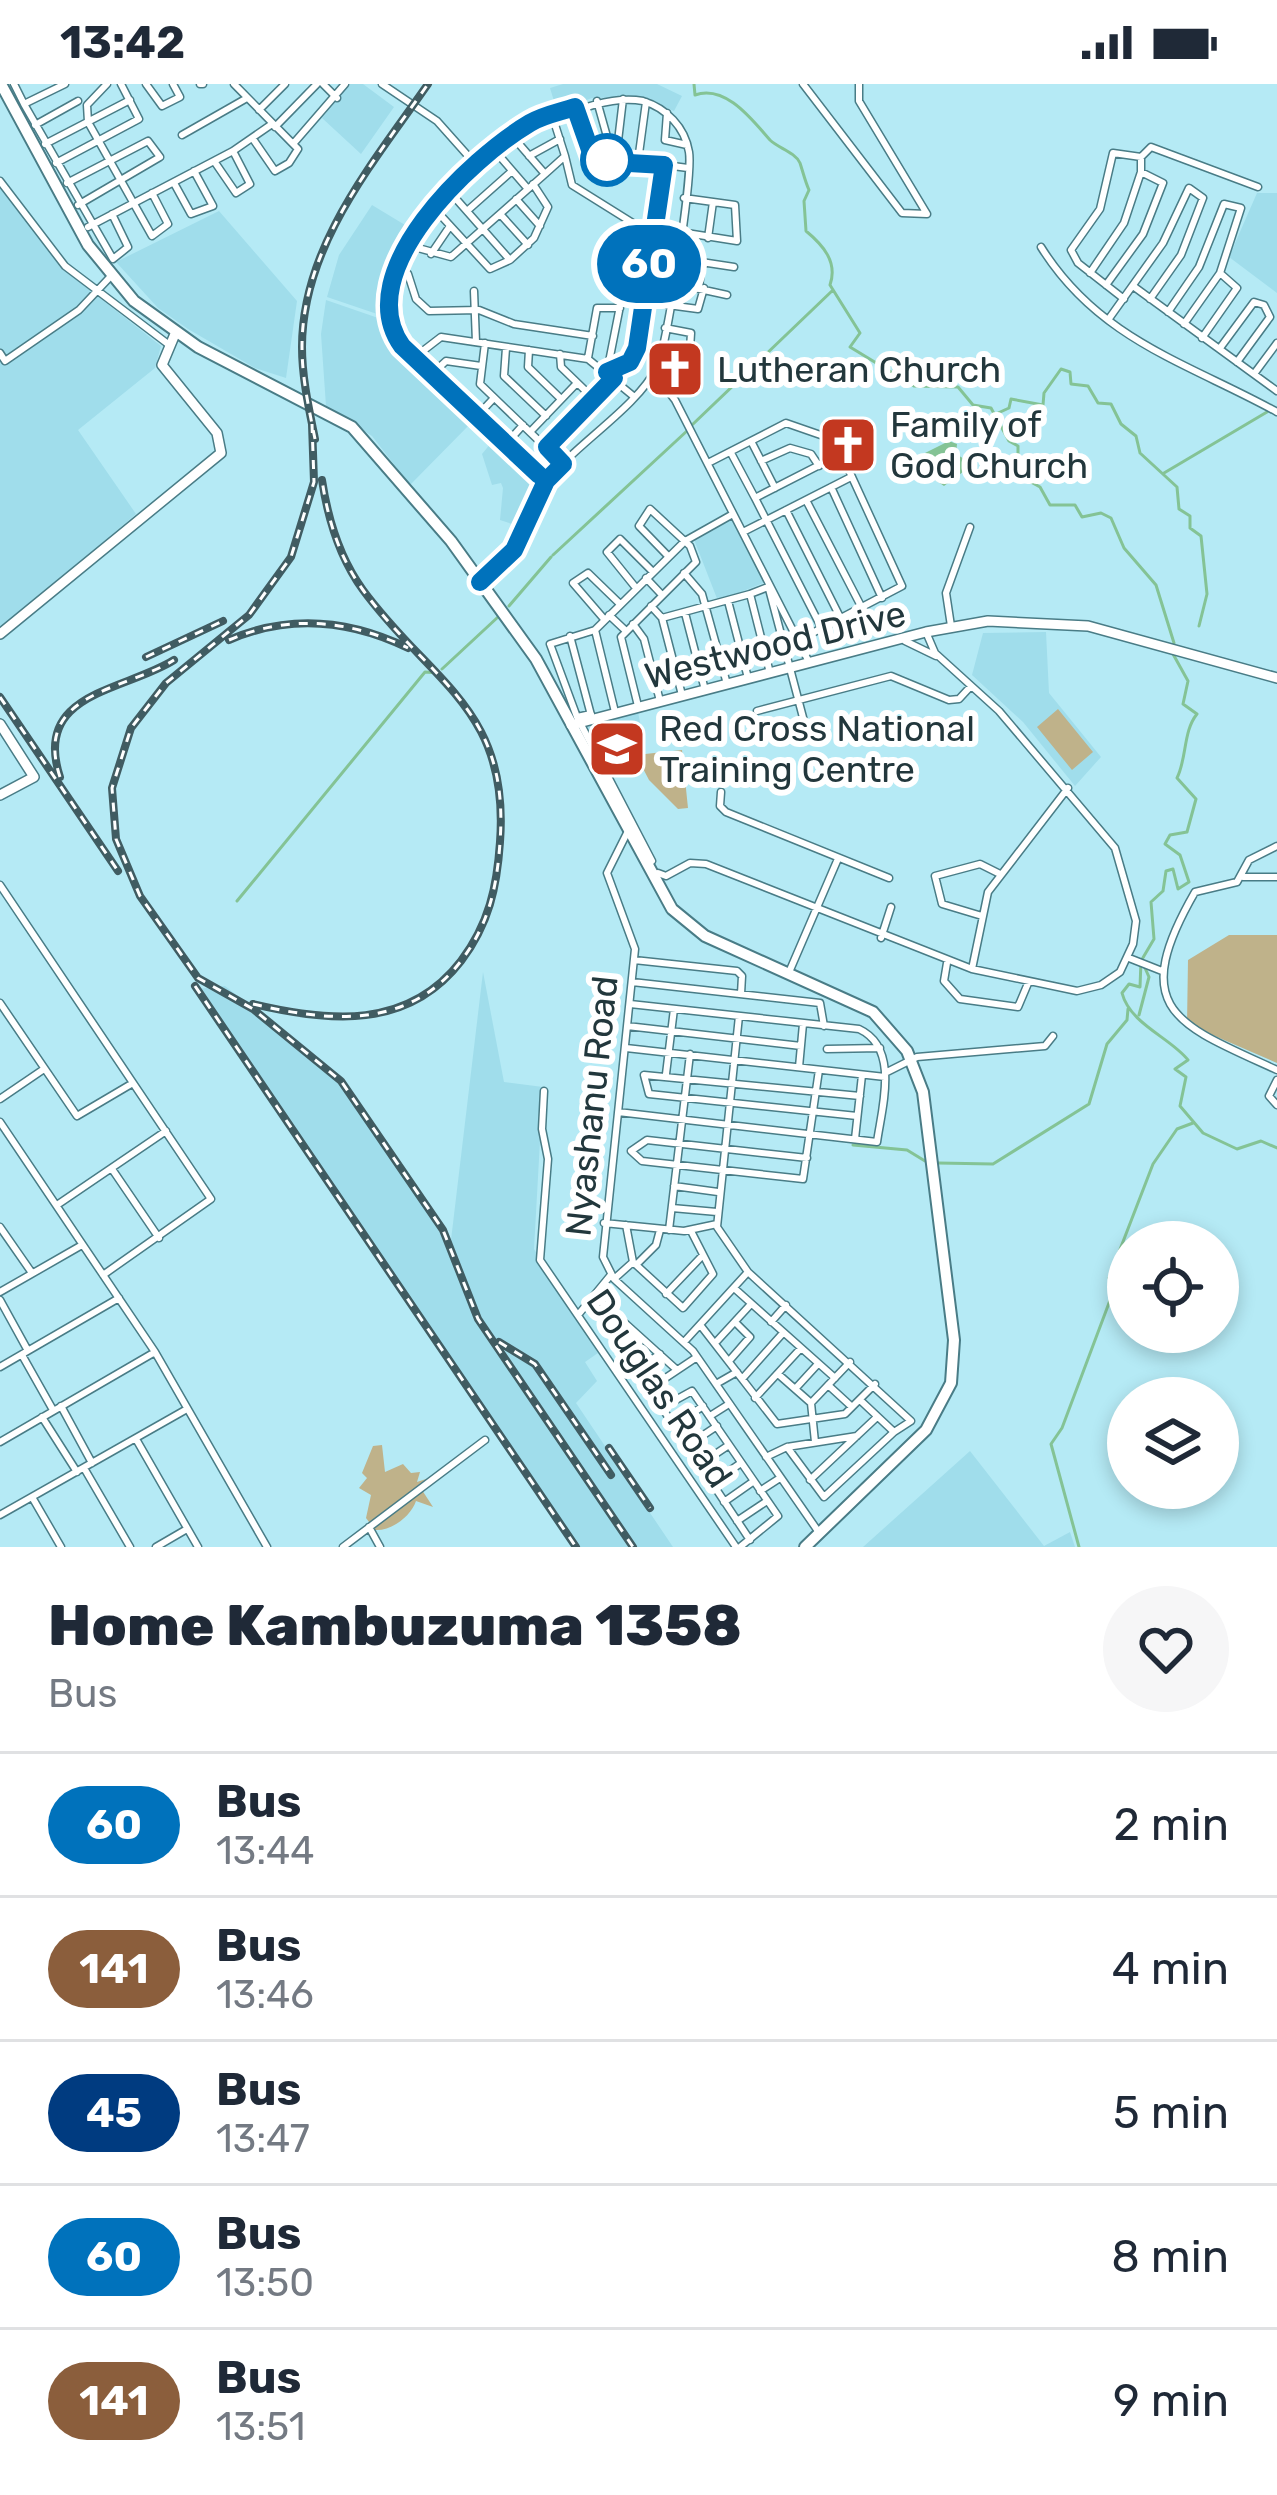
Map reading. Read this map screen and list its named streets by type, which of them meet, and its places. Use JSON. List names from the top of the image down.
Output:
{
  "streets": {
    "street": ["Westwood Drive", "Nyashanu Road", "Douglas Road"]
  },
  "places": {
    "church": ["Lutheran Church", "Family of God Church"],
    "school or university": ["Red Cross National Training Centre"]
  },
  "lines": ["bus line 60"],
  "page": {
    "status": "13:42",
    "on_map": "60",
    "heading": ["Home Kambuzuma 1358", "Bus"],
    "list": [
      {
        "mark": "60",
        "name": "Bus",
        "note": "13:44",
        "value": "2 min"
      },
      {
        "mark": "141",
        "name": "Bus",
        "note": "13:46",
        "value": "4 min"
      },
      {
        "mark": "45",
        "name": "Bus",
        "note": "13:47",
        "value": "5 min"
      },
      {
        "mark": "60",
        "name": "Bus",
        "note": "13:50",
        "value": "8 min"
      },
      {
        "mark": "141",
        "name": "Bus",
        "note": "13:51",
        "value": "9 min"
      }
    ]
  }
}
